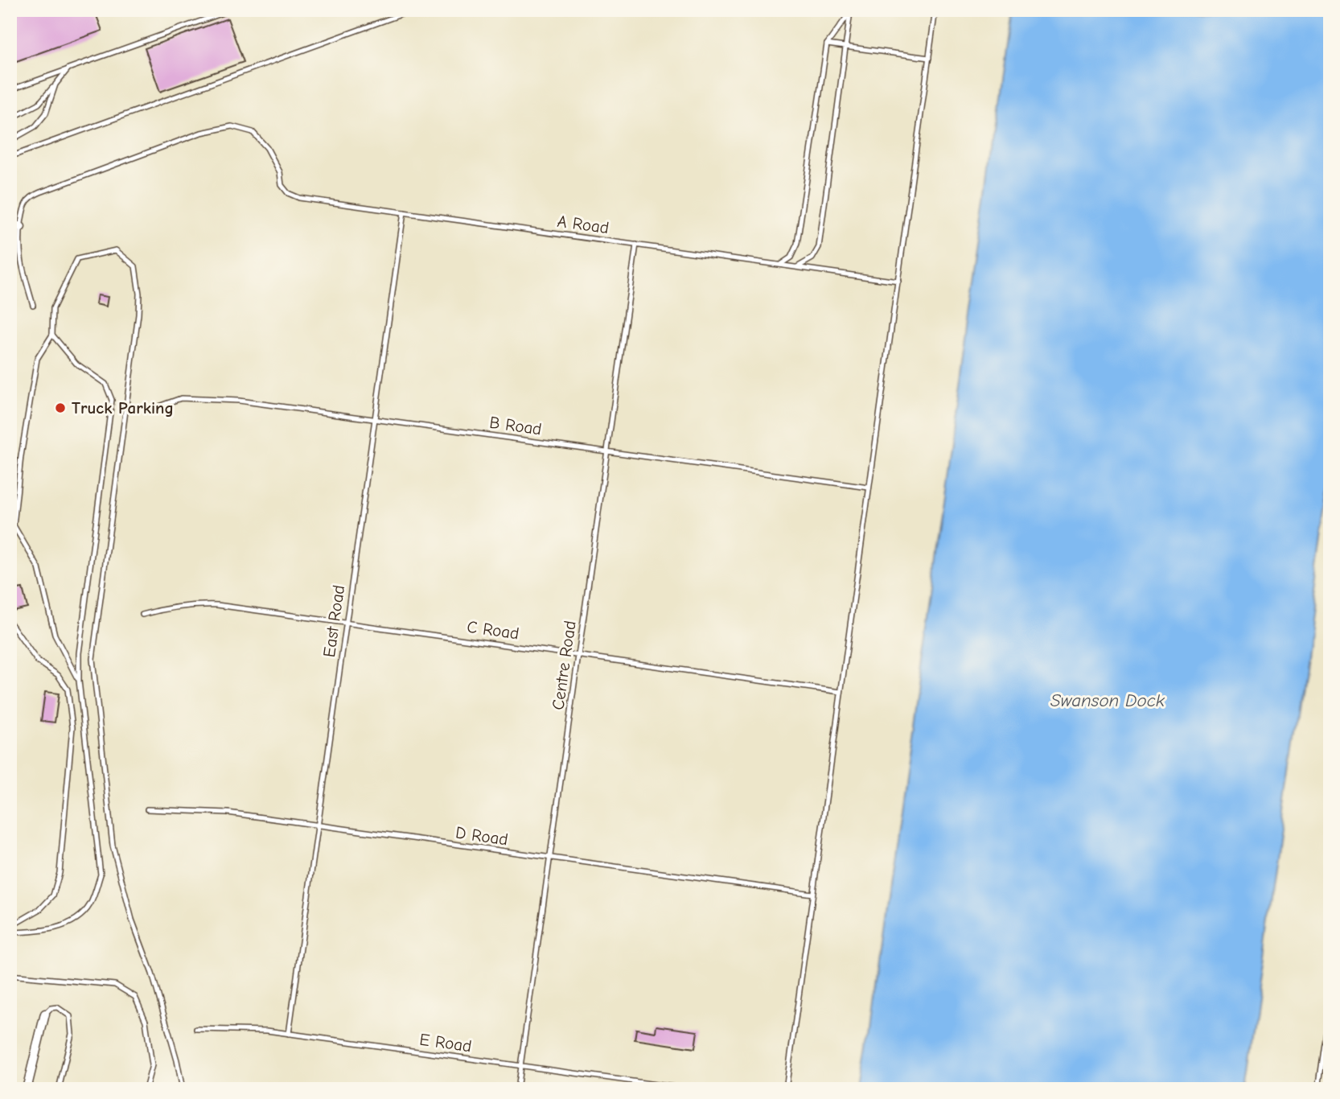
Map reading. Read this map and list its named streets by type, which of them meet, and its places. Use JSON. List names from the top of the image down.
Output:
{
  "streets": {
    "lane": [
      "A Road",
      "B Road",
      "East Road",
      "C Road",
      "Centre Road",
      "D Road",
      "E Road"
    ]
  },
  "crossings": [
    ["A Road", "East Road"],
    ["A Road", "Centre Road"],
    ["B Road", "East Road"],
    ["B Road", "Centre Road"],
    ["East Road", "C Road"],
    ["East Road", "D Road"],
    ["East Road", "E Road"],
    ["C Road", "Centre Road"],
    ["Centre Road", "D Road"],
    ["Centre Road", "E Road"]
  ],
  "water": ["Swanson Dock"],
  "places": ["Truck Parking"]
}
